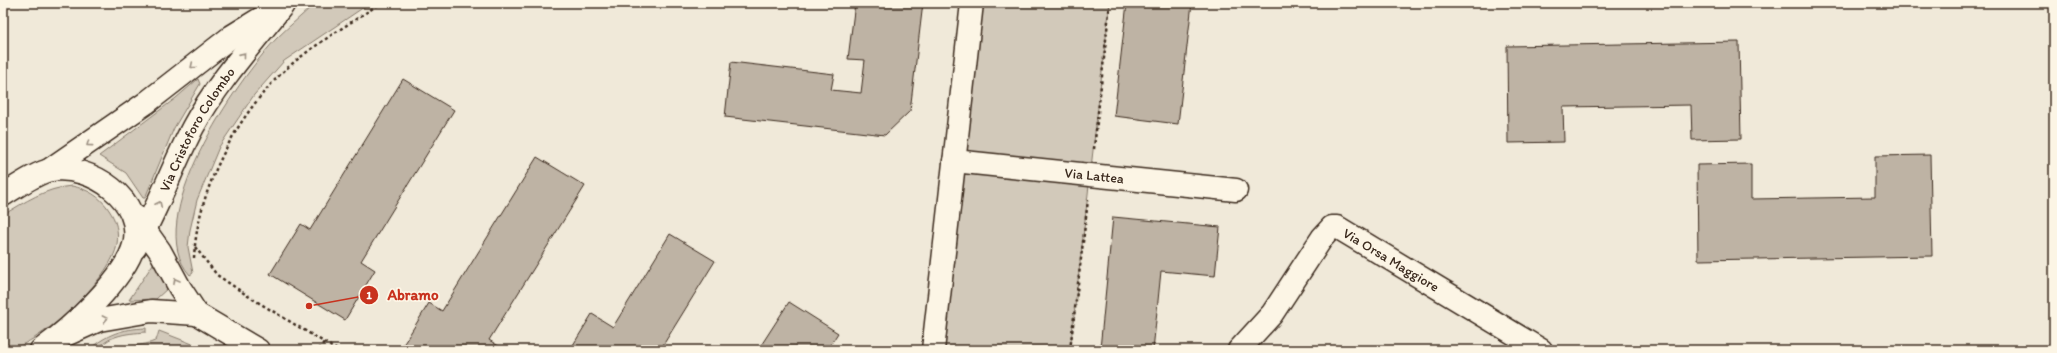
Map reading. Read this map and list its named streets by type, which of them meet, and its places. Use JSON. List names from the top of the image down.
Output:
{
  "streets": {
    "street": ["Via Cristoforo Colombo", "Via Lattea", "Via Orsa Maggiore"]
  },
  "places": ["Abramo"]
}
